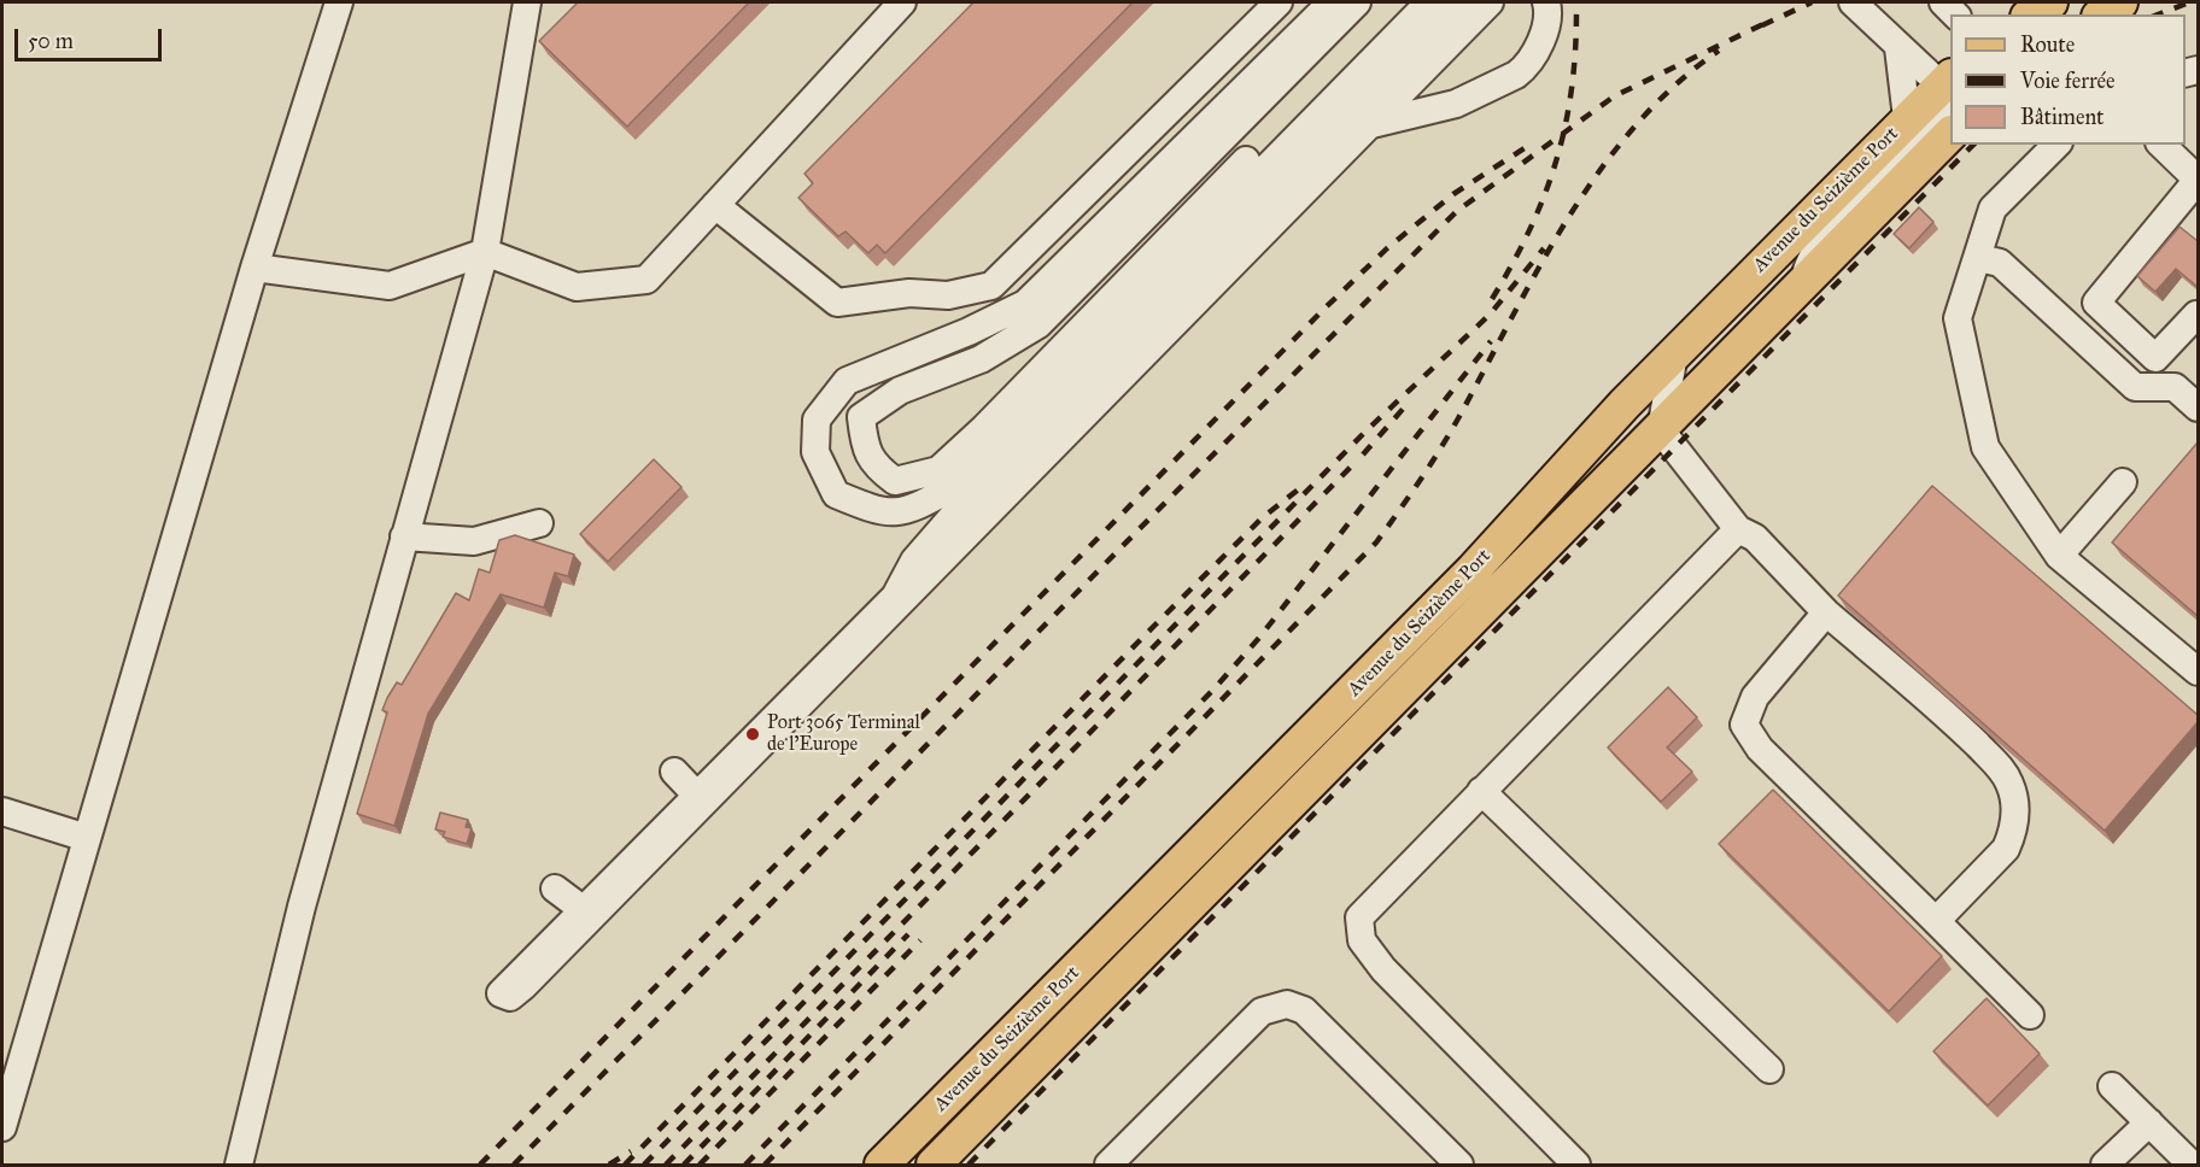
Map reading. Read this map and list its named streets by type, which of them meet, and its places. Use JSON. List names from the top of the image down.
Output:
{
  "streets": {
    "main road": ["Avenue du Seizième Port"]
  },
  "places": ["Port 3065 Terminal de l'Europe"],
  "legend": ["Route", "Voie ferrée", "Bâtiment"],
  "scale_bar": "50 m"
}
